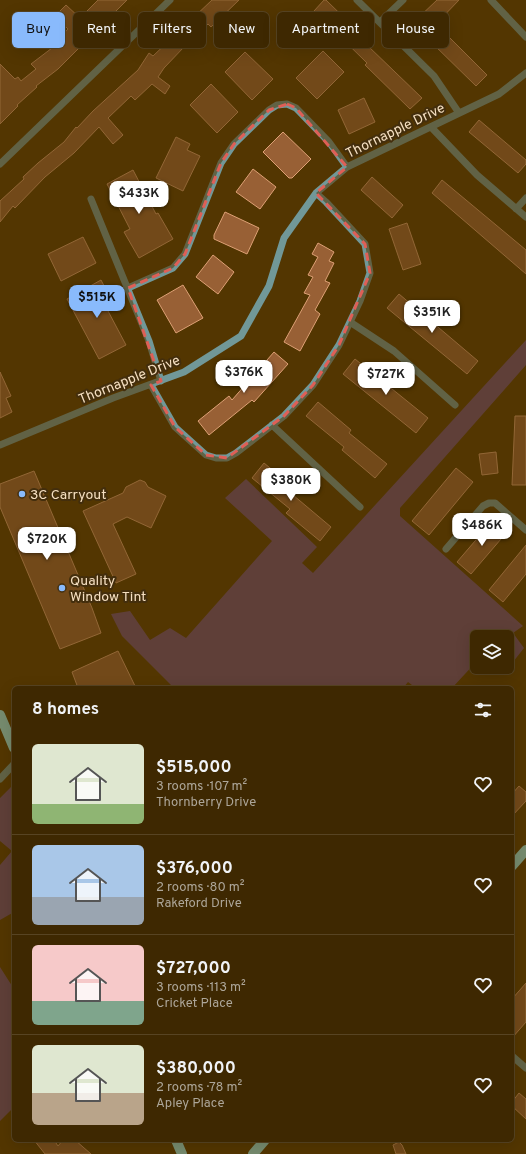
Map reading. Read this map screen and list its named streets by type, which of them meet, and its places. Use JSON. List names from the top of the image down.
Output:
{
  "streets": {
    "street": ["Thornapple Drive"]
  },
  "places": ["3C Carryout", "Quality Window Tint"],
  "page": {
    "chip": [
      "Buy",
      "Rent",
      "Filters",
      "New",
      "Apartment",
      "House"
    ],
    "price": [
      "$433K",
      "$515K",
      "$351K",
      "$376K",
      "$727K",
      "$380K",
      "$486K",
      "$720K"
    ],
    "heading": "8 homes",
    "list": [
      {
        "name": "$515,000",
        "note": "3 rooms · 107 m² · Thornberry Drive"
      },
      {
        "name": "$376,000",
        "note": "2 rooms · 80 m² · Rakeford Drive"
      },
      {
        "name": "$727,000",
        "note": "3 rooms · 113 m² · Cricket Place"
      },
      {
        "name": "$380,000",
        "note": "2 rooms · 78 m² · Apley Place"
      }
    ]
  }
}
